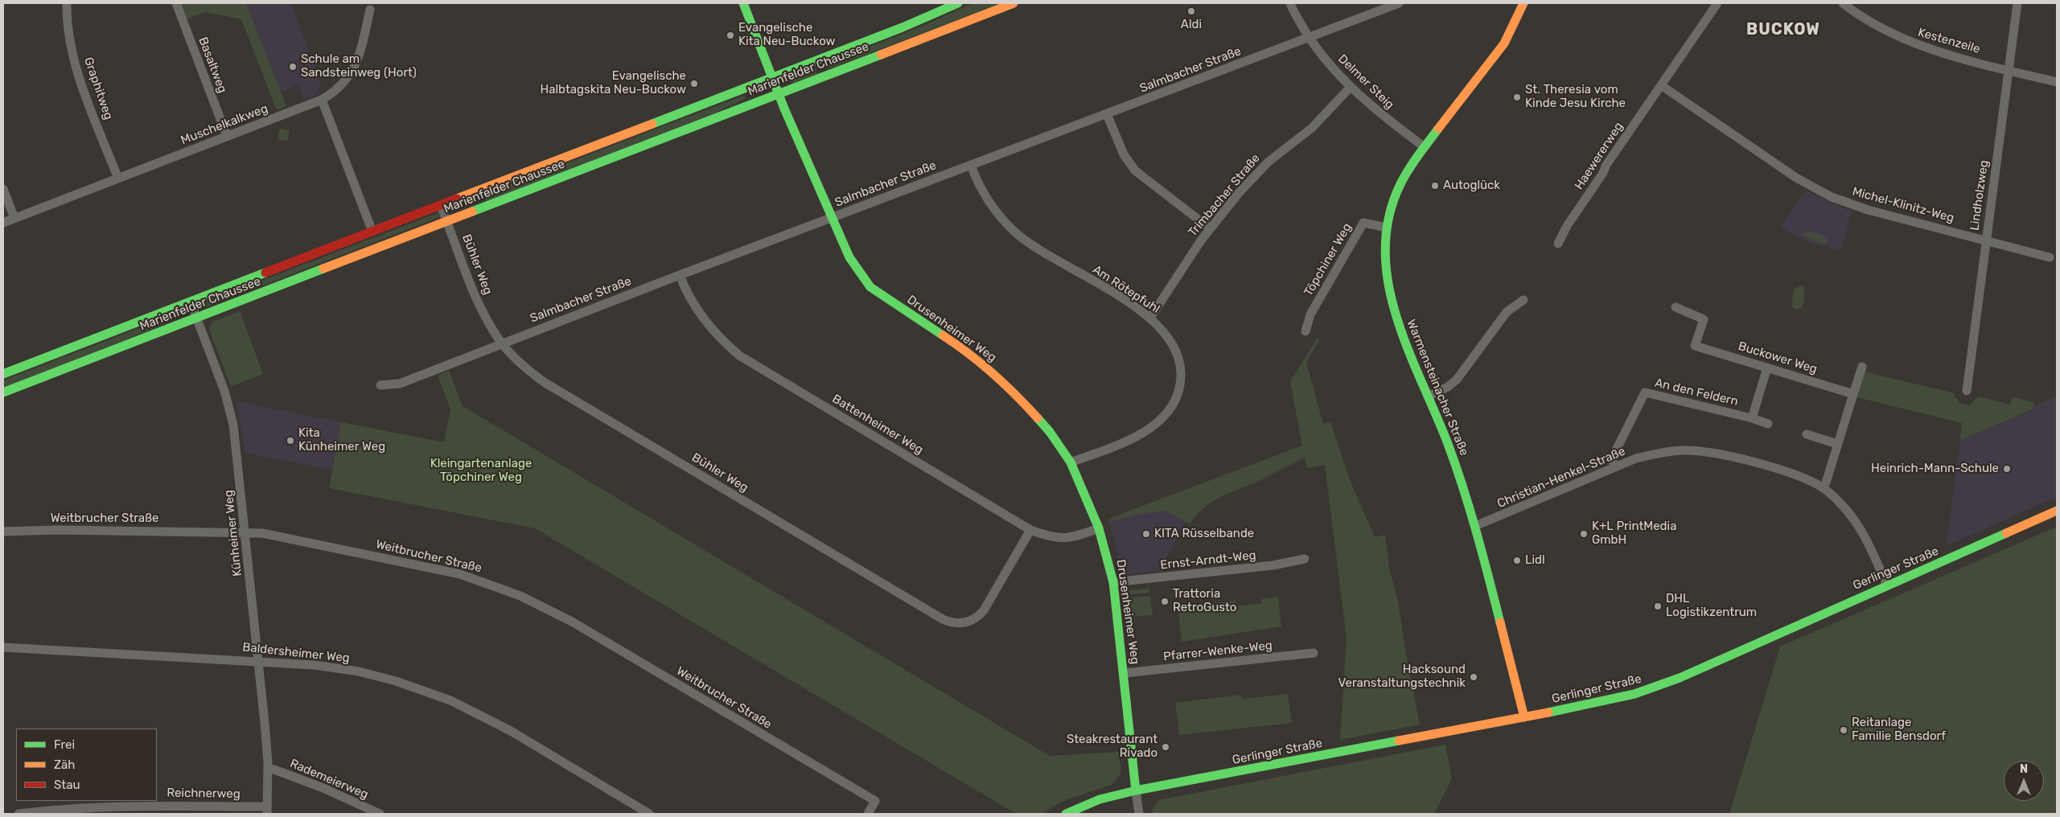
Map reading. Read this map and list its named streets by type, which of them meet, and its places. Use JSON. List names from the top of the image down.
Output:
{
  "streets": {
    "street": [
      "Kestenzeile",
      "Basaltweg",
      "Marienfelder Chaussee",
      "Salmbacher Straße",
      "Delmer Steig",
      "Graphitweg",
      "Muschelkalkweg",
      "Haewererweg",
      "Trimbacher Straße",
      "Lindholzweg",
      "Michel-Klinitz-Weg",
      "Töpchiner Weg",
      "Bühler Weg",
      "Am Rötepfuhl",
      "Drusenheimer Weg",
      "Buckower Weg",
      "Warmensteinacher Straße",
      "An den Feldern",
      "Battenheimer Weg",
      "Christian-Henkel-Straße",
      "Weitbrucher Straße",
      "Künheimer Weg",
      "Ernst-Arndt-Weg",
      "Gerlinger Straße",
      "Pfarrer-Wenke-Weg",
      "Baldersheimer Weg",
      "Rademeierweg",
      "Reichnerweg"
    ]
  },
  "crossings": [
    ["Kestenzeile", "Lindholzweg"],
    ["Basaltweg", "Muschelkalkweg"],
    ["Marienfelder Chaussee", "Bühler Weg"],
    ["Marienfelder Chaussee", "Drusenheimer Weg"],
    ["Marienfelder Chaussee", "Künheimer Weg"],
    ["Salmbacher Straße", "Delmer Steig"],
    ["Salmbacher Straße", "Bühler Weg"],
    ["Salmbacher Straße", "Am Rötepfuhl"],
    ["Salmbacher Straße", "Drusenheimer Weg"],
    ["Salmbacher Straße", "Battenheimer Weg"],
    ["Delmer Steig", "Trimbacher Straße"],
    ["Delmer Steig", "Warmensteinacher Straße"],
    ["Graphitweg", "Muschelkalkweg"],
    ["Haewererweg", "Michel-Klinitz-Weg"],
    ["Trimbacher Straße", "Am Rötepfuhl"],
    ["Lindholzweg", "Michel-Klinitz-Weg"],
    ["Töpchiner Weg", "Warmensteinacher Straße"],
    ["Bühler Weg", "Battenheimer Weg"],
    ["Am Rötepfuhl", "Drusenheimer Weg"],
    ["Drusenheimer Weg", "Battenheimer Weg"],
    ["Drusenheimer Weg", "Ernst-Arndt-Weg"],
    ["Drusenheimer Weg", "Gerlinger Straße"],
    ["Drusenheimer Weg", "Pfarrer-Wenke-Weg"],
    ["Buckower Weg", "An den Feldern"],
    ["Warmensteinacher Straße", "Christian-Henkel-Straße"],
    ["Warmensteinacher Straße", "Gerlinger Straße"],
    ["An den Feldern", "Christian-Henkel-Straße"],
    ["Christian-Henkel-Straße", "Gerlinger Straße"],
    ["Weitbrucher Straße", "Künheimer Weg"],
    ["Künheimer Weg", "Baldersheimer Weg"],
    ["Künheimer Weg", "Rademeierweg"],
    ["Künheimer Weg", "Reichnerweg"]
  ],
  "districts": ["BUCKOW"],
  "parks": ["Kleingartenanlage Töpchiner Weg"],
  "places": [
    "Aldi",
    "Evangelische Kita Neu-Buckow",
    "Schule am Sandsteinweg (Hort)",
    "Evangelische Halbtagskita Neu-Buckow",
    "St. Theresia vom Kinde Jesu Kirche",
    "Autoglück",
    "Kita Künheimer Weg",
    "Heinrich-Mann-Schule",
    "KITA Rüsselbande",
    "K+L PrintMedia GmbH",
    "Lidl",
    "Trattoria RetroGusto",
    "DHL Logistikzentrum",
    "Hacksound Veranstaltungstechnik",
    "Reitanlage Familie Bensdorf",
    "Steakrestaurant Rivado"
  ],
  "legend": ["Frei", "Zäh", "Stau"],
  "north": "top"
}
